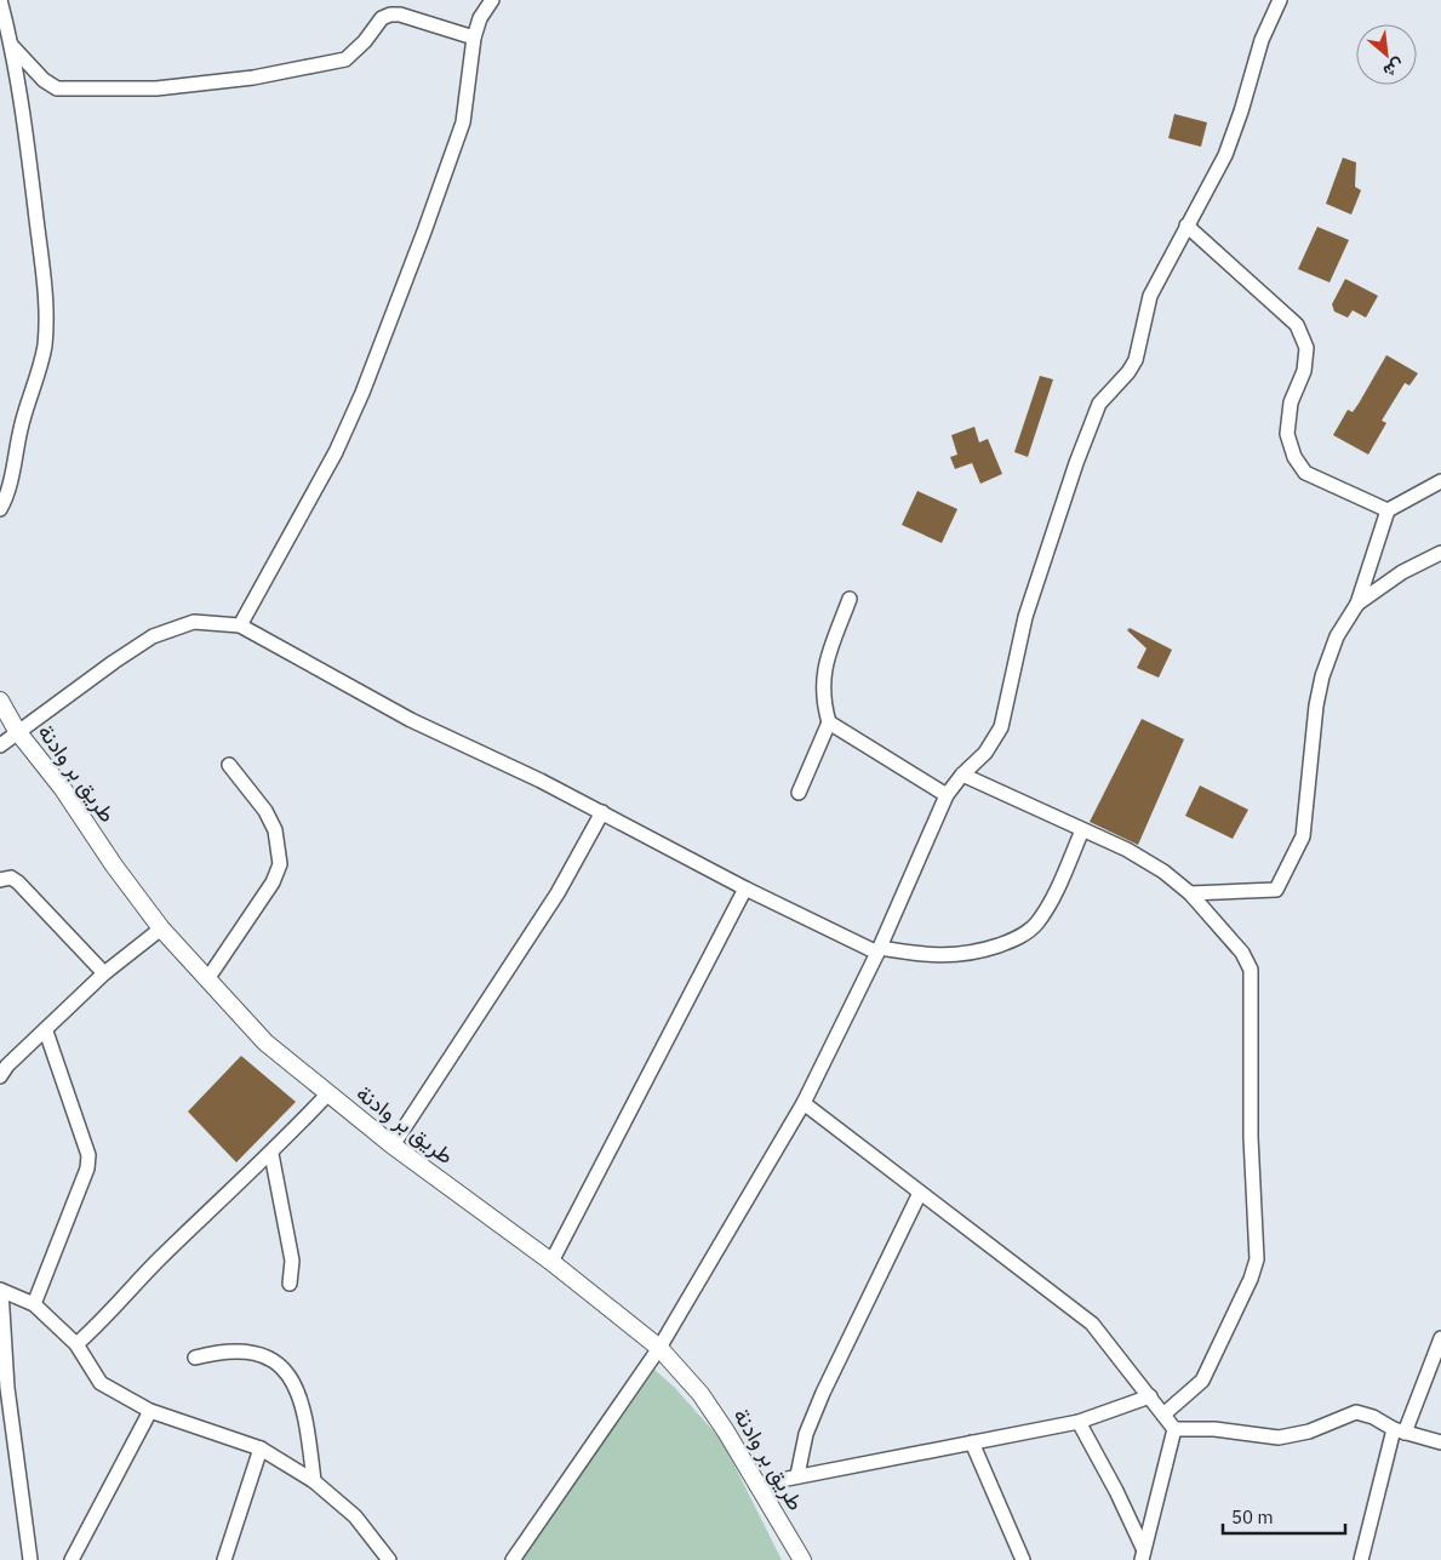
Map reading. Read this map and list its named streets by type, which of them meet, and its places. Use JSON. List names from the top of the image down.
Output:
{
  "streets": {
    "street": ["طريق بر وادنة"]
  },
  "scale_bar": "50 m",
  "north": "bottom right"
}
